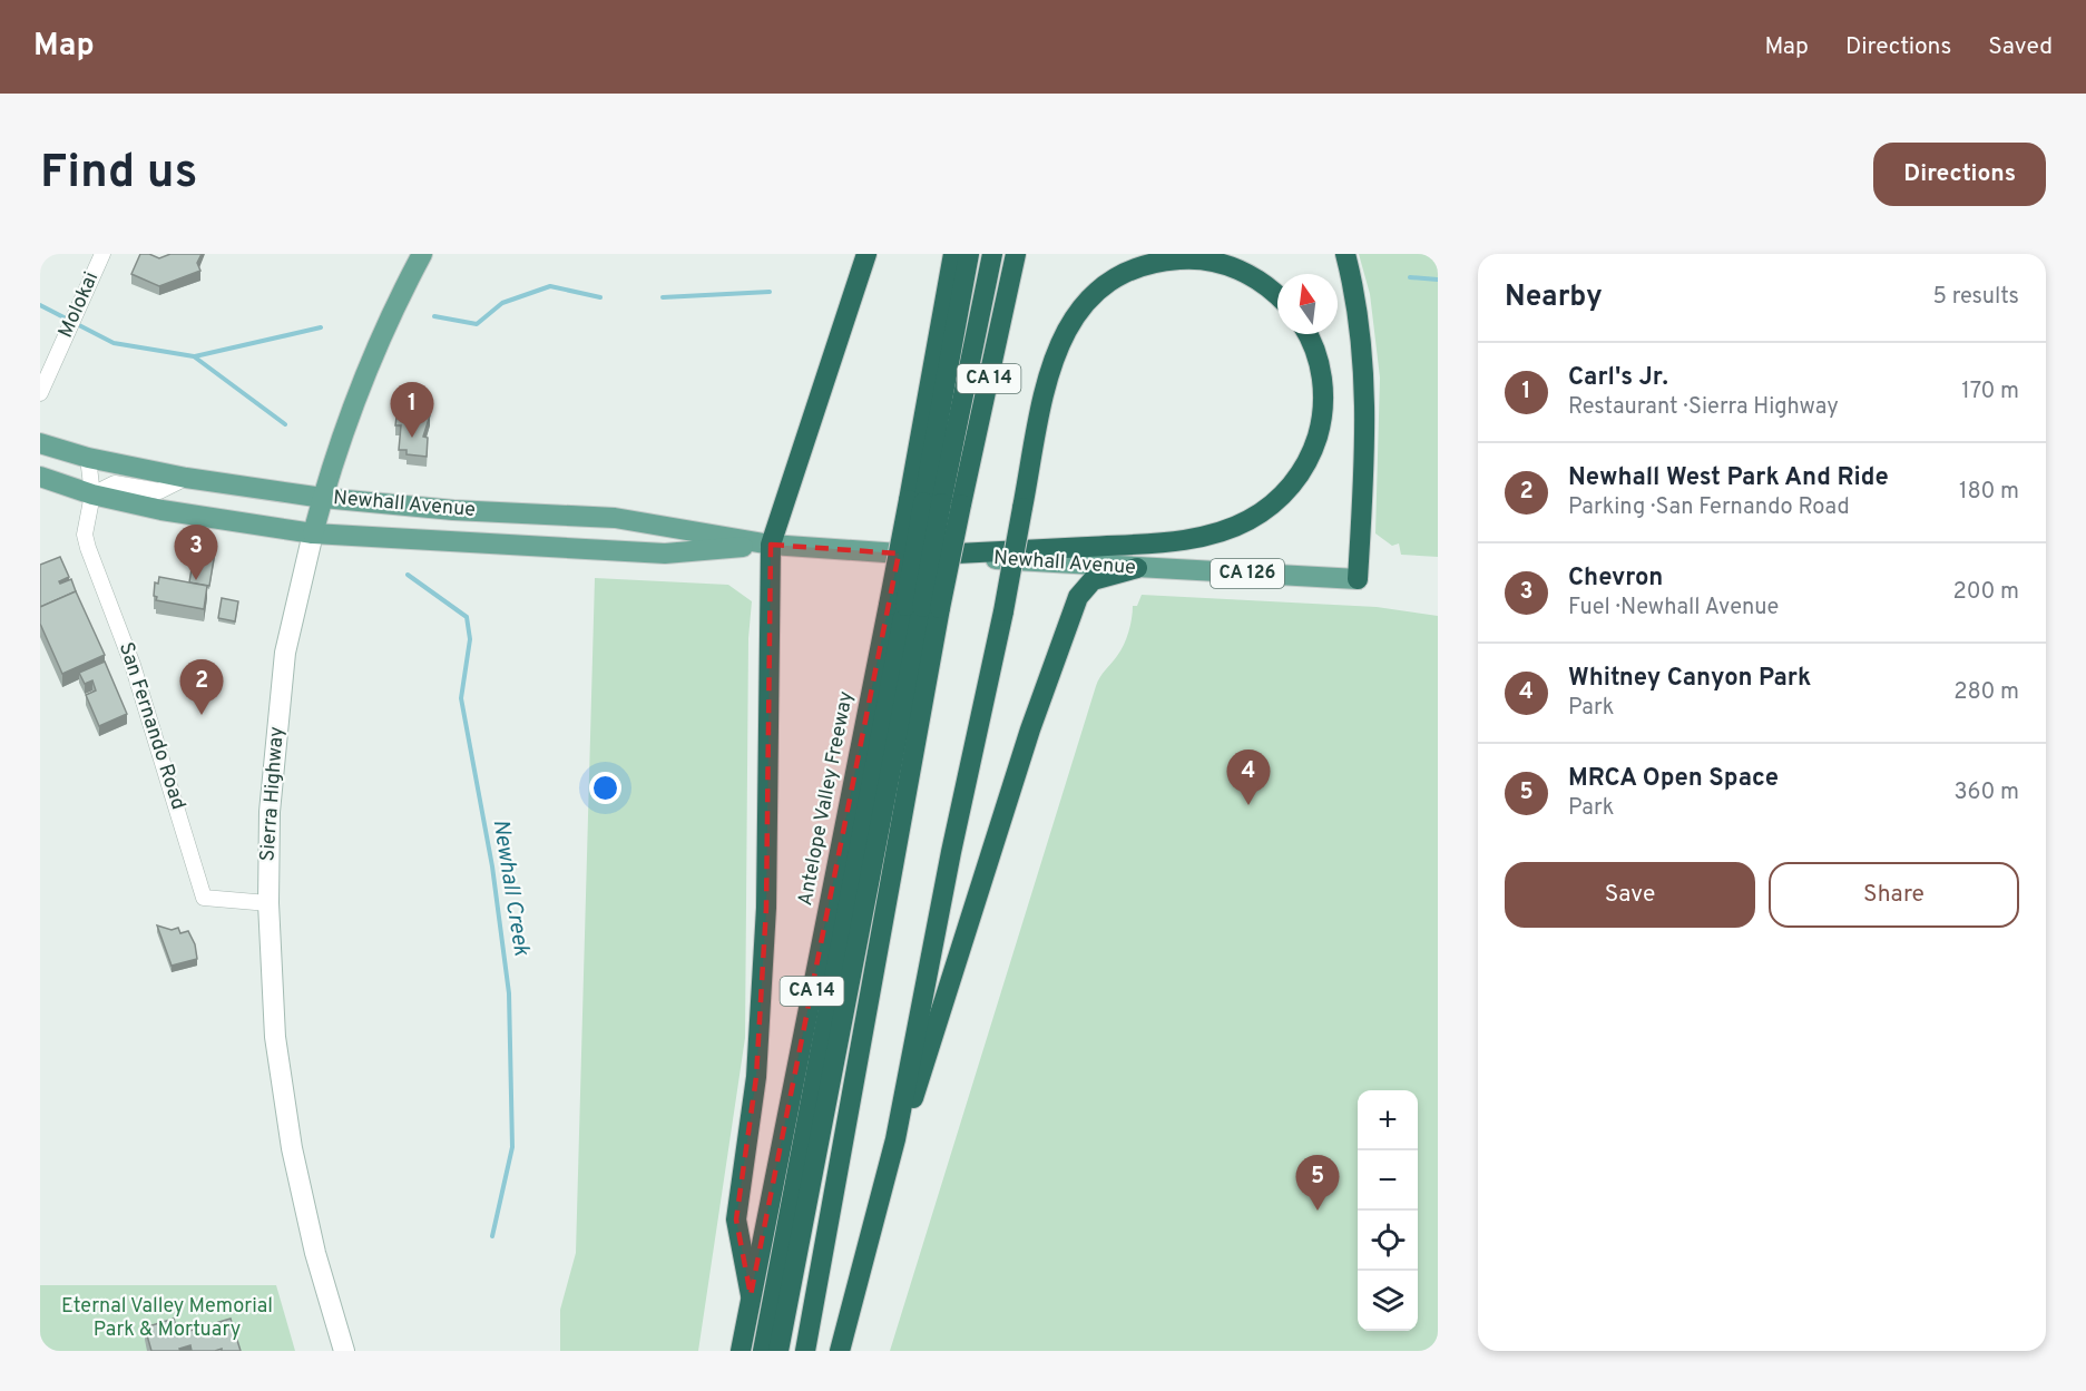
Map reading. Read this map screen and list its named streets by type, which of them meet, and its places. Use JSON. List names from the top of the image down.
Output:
{
  "streets": {
    "highway": ["CA 14", "Antelope Valley Freeway"],
    "main road": ["Newhall Avenue", "CA 126", "Sierra Highway"],
    "street": ["Molokai", "San Fernando Road"]
  },
  "crossings": [
    ["Newhall Avenue", "San Fernando Road"],
    ["Newhall Avenue", "Sierra Highway"],
    ["San Fernando Road", "Sierra Highway"]
  ],
  "water": ["Newhall Creek"],
  "parks": ["Eternal Valley Memorial Park & Mortuary"],
  "north": "top",
  "page": {
    "header": "Map",
    "nav": ["Map", "Directions", "Saved"],
    "buttons": [
      "Directions",
      ["Save", "Share"]
    ],
    "title": "Find us",
    "heading": ["Nearby", "5 results"],
    "list": [
      {
        "mark": "1",
        "name": "Carl's Jr.",
        "note": "Restaurant · Sierra Highway",
        "value": "170 m"
      },
      {
        "mark": "2",
        "name": "Newhall West Park And Ride",
        "note": "Parking · San Fernando Road",
        "value": "180 m"
      },
      {
        "mark": "3",
        "name": "Chevron",
        "note": "Fuel · Newhall Avenue",
        "value": "200 m"
      },
      {
        "mark": "4",
        "name": "Whitney Canyon Park",
        "note": "Park",
        "value": "280 m"
      },
      {
        "mark": "5",
        "name": "MRCA Open Space",
        "note": "Park",
        "value": "360 m"
      }
    ],
    "pins": [
      "1",
      "3",
      "2",
      "4",
      "5"
    ],
    "map_buttons": ["+", "−"]
  }
}
